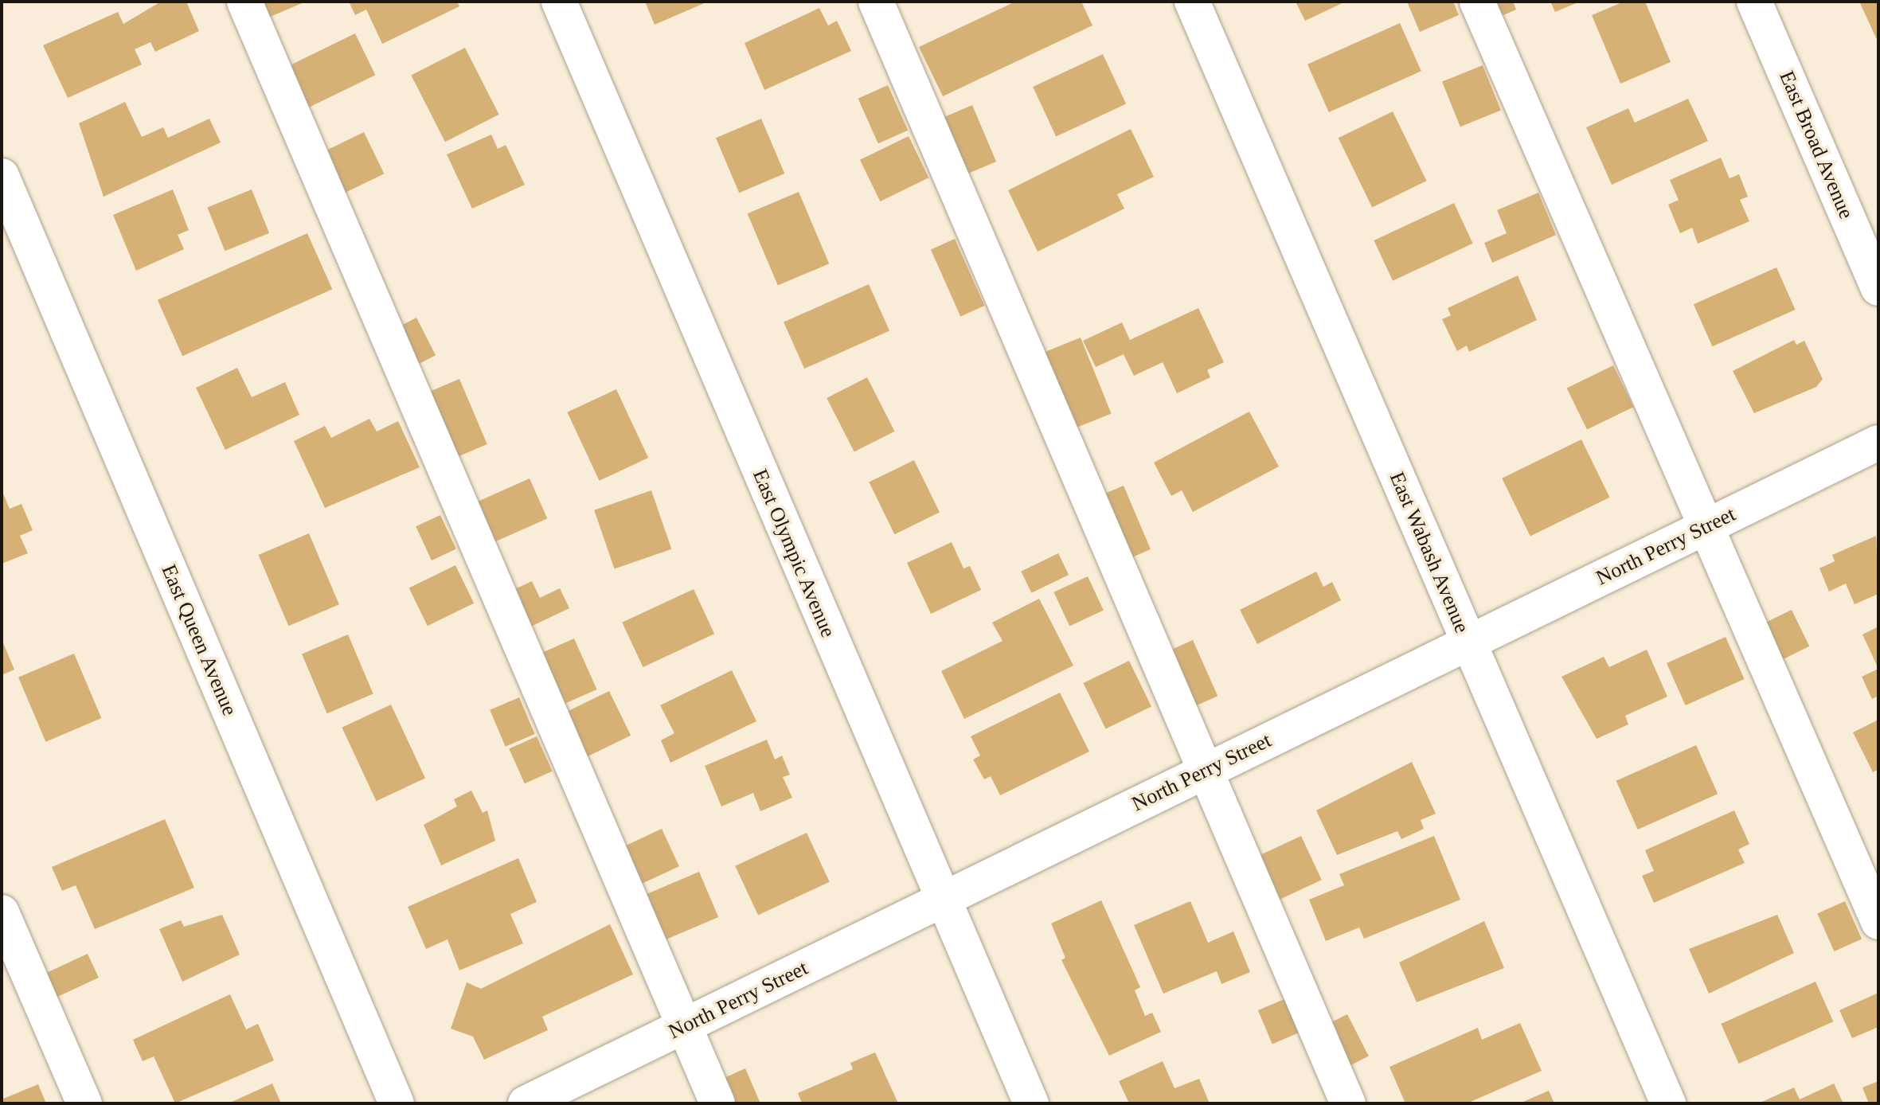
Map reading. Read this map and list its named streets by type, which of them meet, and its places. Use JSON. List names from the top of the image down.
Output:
{
  "streets": {
    "street": [
      "East Broad Avenue",
      "North Perry Street",
      "East Wabash Avenue",
      "East Olympic Avenue",
      "East Queen Avenue"
    ]
  },
  "crossings": [
    ["North Perry Street", "East Wabash Avenue"],
    ["North Perry Street", "East Olympic Avenue"]
  ]
}
